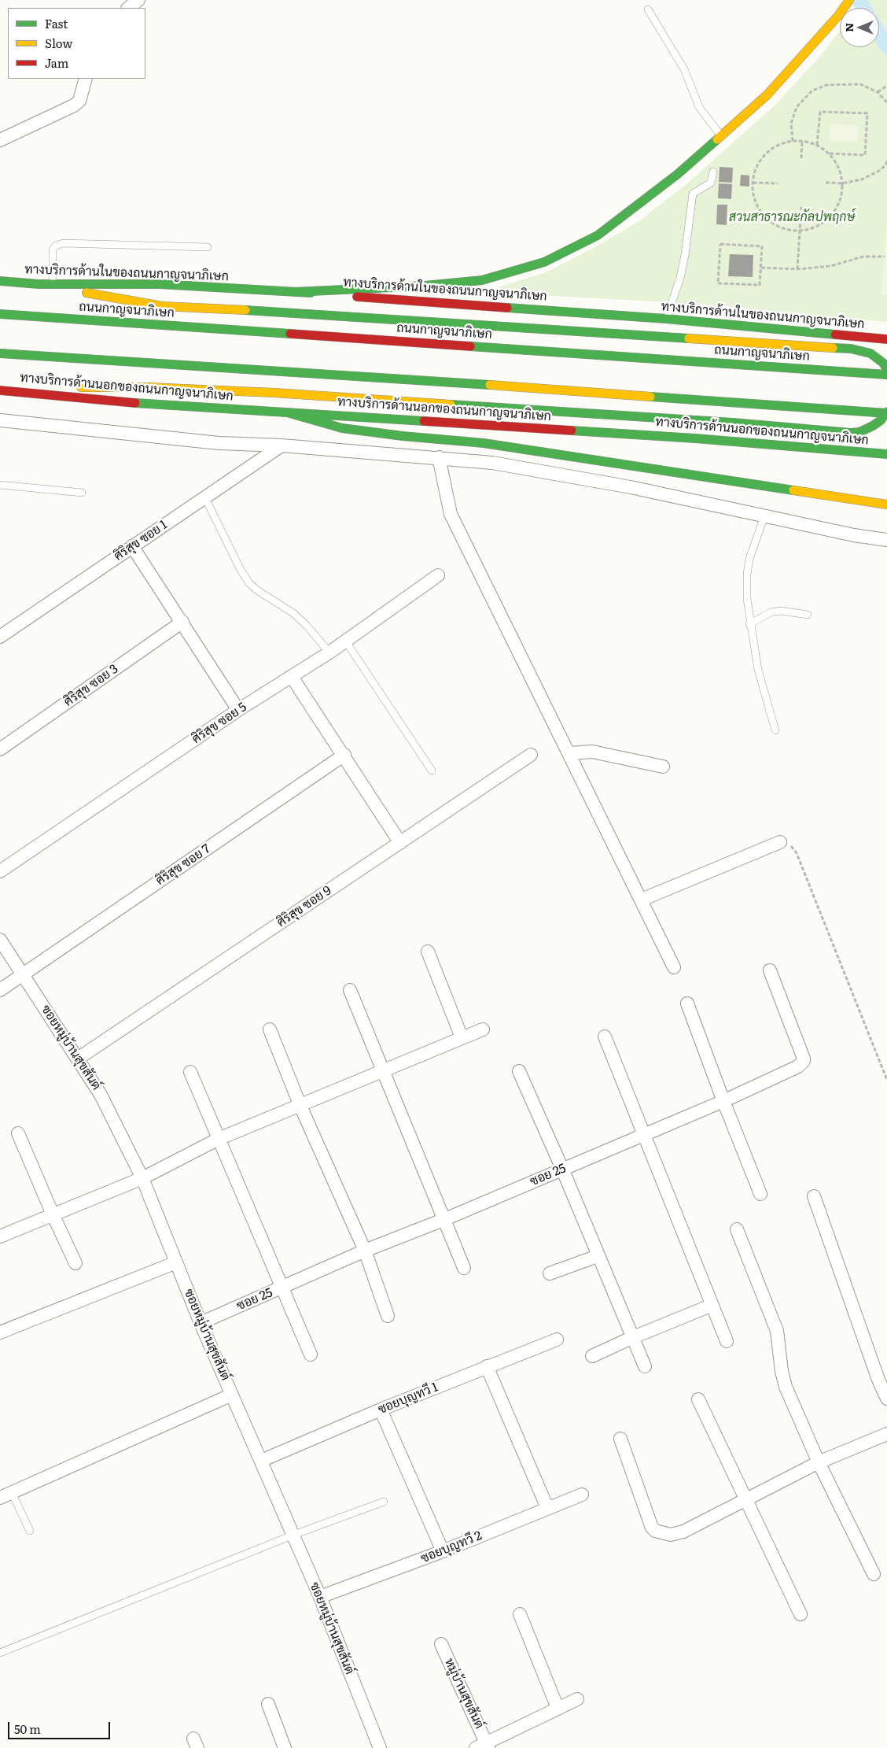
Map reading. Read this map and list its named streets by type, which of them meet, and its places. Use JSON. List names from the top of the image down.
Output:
{
  "streets": {
    "main road": ["ทางบริการด้านในของถนนกาญจนาภิเษก", "ถนนกาญจนาภิเษก", "ทางบริการด้านนอกของถนนกาญจนาภิเษก"],
    "street": [
      "ศิริสุข ซอย 1",
      "ศิริสุข ซอย 3",
      "ศิริสุข ซอย 5",
      "ศิริสุข ซอย 7",
      "ศิริสุข ซอย 9",
      "ซอยหมู่บ้านสุขสันต์",
      "ซอย 25",
      "ซอยบุญทวี 1",
      "ซอยบุญทวี 2",
      "หมู่บ้านสุขสันต์"
    ]
  },
  "crossings": [
    ["ศิริสุข ซอย 7", "ซอยหมู่บ้านสุขสันต์"],
    ["ศิริสุข ซอย 9", "ซอยหมู่บ้านสุขสันต์"],
    ["ซอยหมู่บ้านสุขสันต์", "ซอย 25"],
    ["ซอยหมู่บ้านสุขสันต์", "ซอยบุญทวี 1"],
    ["ซอยหมู่บ้านสุขสันต์", "ซอยบุญทวี 2"]
  ],
  "parks": ["สวนสาธารณะกัลปพฤกษ์"],
  "legend": ["Fast", "Slow", "Jam"],
  "scale_bar": "50 m",
  "north": "left"
}
